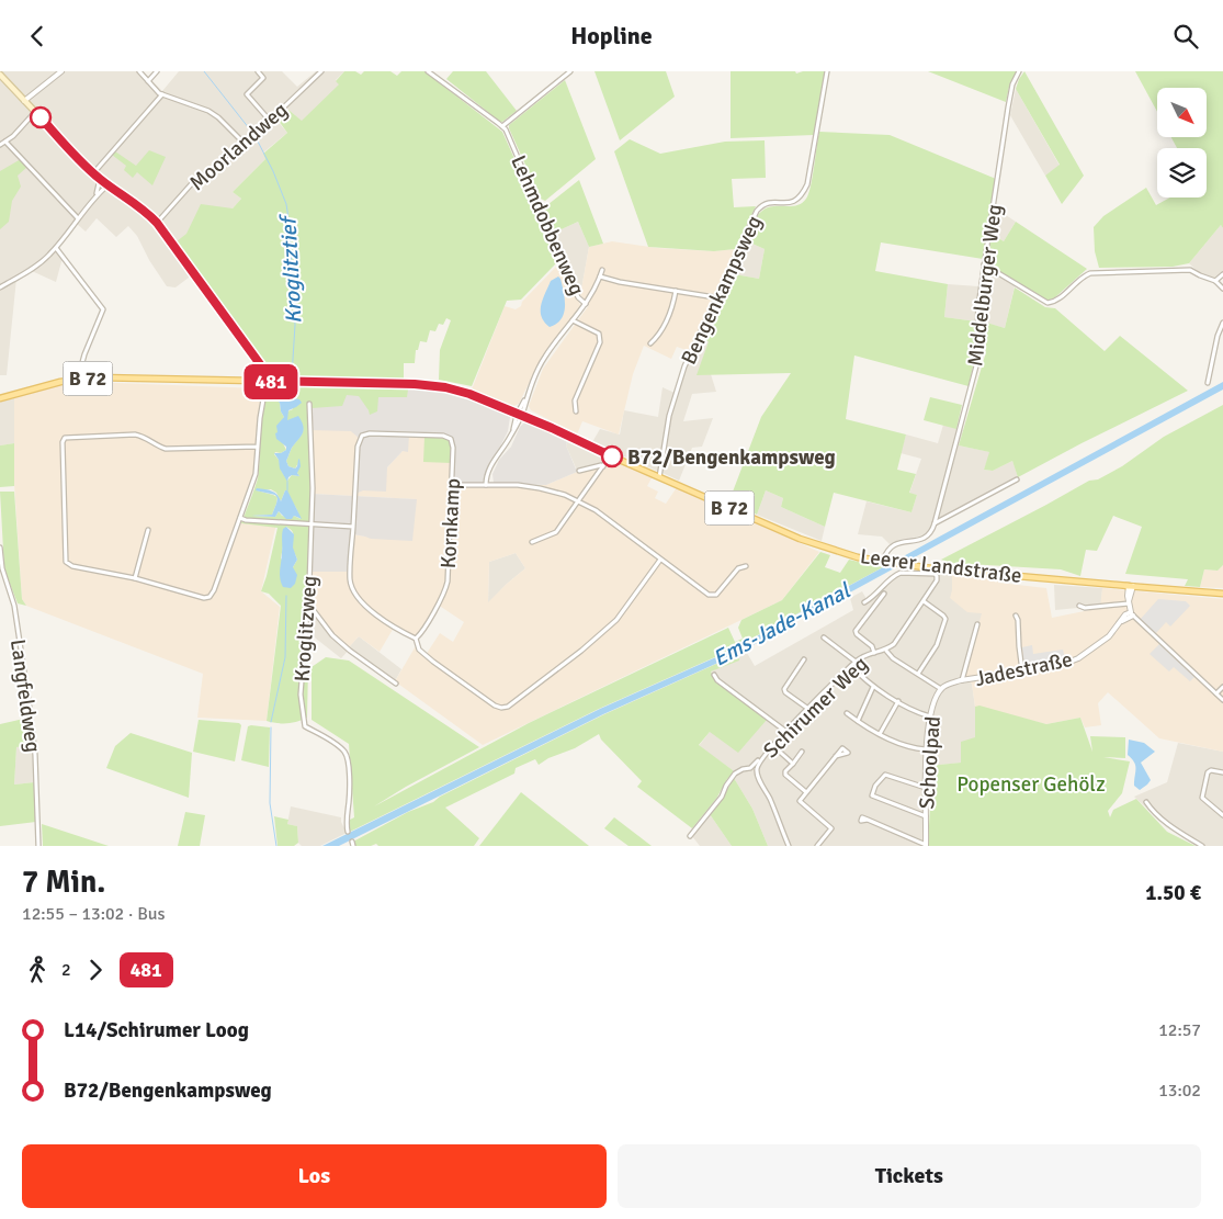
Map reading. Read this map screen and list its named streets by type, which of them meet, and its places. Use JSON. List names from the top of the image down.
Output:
{
  "streets": {
    "main road": ["B 72", "Leerer Landstraße"],
    "street": [
      "Moorlandweg",
      "Lehmdobbenweg",
      "Middelburger Weg",
      "Bengenkampsweg",
      "Kornkamp",
      "Kroglitzweg",
      "Jadestraße",
      "Langfeldweg",
      "Schirumer Weg",
      "Schoolpad"
    ]
  },
  "crossings": [
    ["Lehmdobbenweg", "Leerer Landstraße"],
    ["Bengenkampsweg", "Leerer Landstraße"],
    ["Jadestraße", "Schoolpad"]
  ],
  "water": ["Kroglitztief", "Ems-Jade-Kanal"],
  "parks": ["Popenser Gehölz"],
  "places": ["B72/Bengenkampsweg"],
  "lines": ["bus line 481"],
  "north": "bottom right",
  "page": {
    "header": "Hopline",
    "on_map": "481",
    "heading": ["7 Min.", "12:55 – 13:02 · Bus", "1.50 €"],
    "legs": ["2", "481"],
    "list": [
      {
        "name": "L14/Schirumer Loog",
        "value": "12:57"
      },
      {
        "name": "B72/Bengenkampsweg",
        "value": "13:02"
      }
    ],
    "buttons": ["Los", "Tickets"]
  }
}
